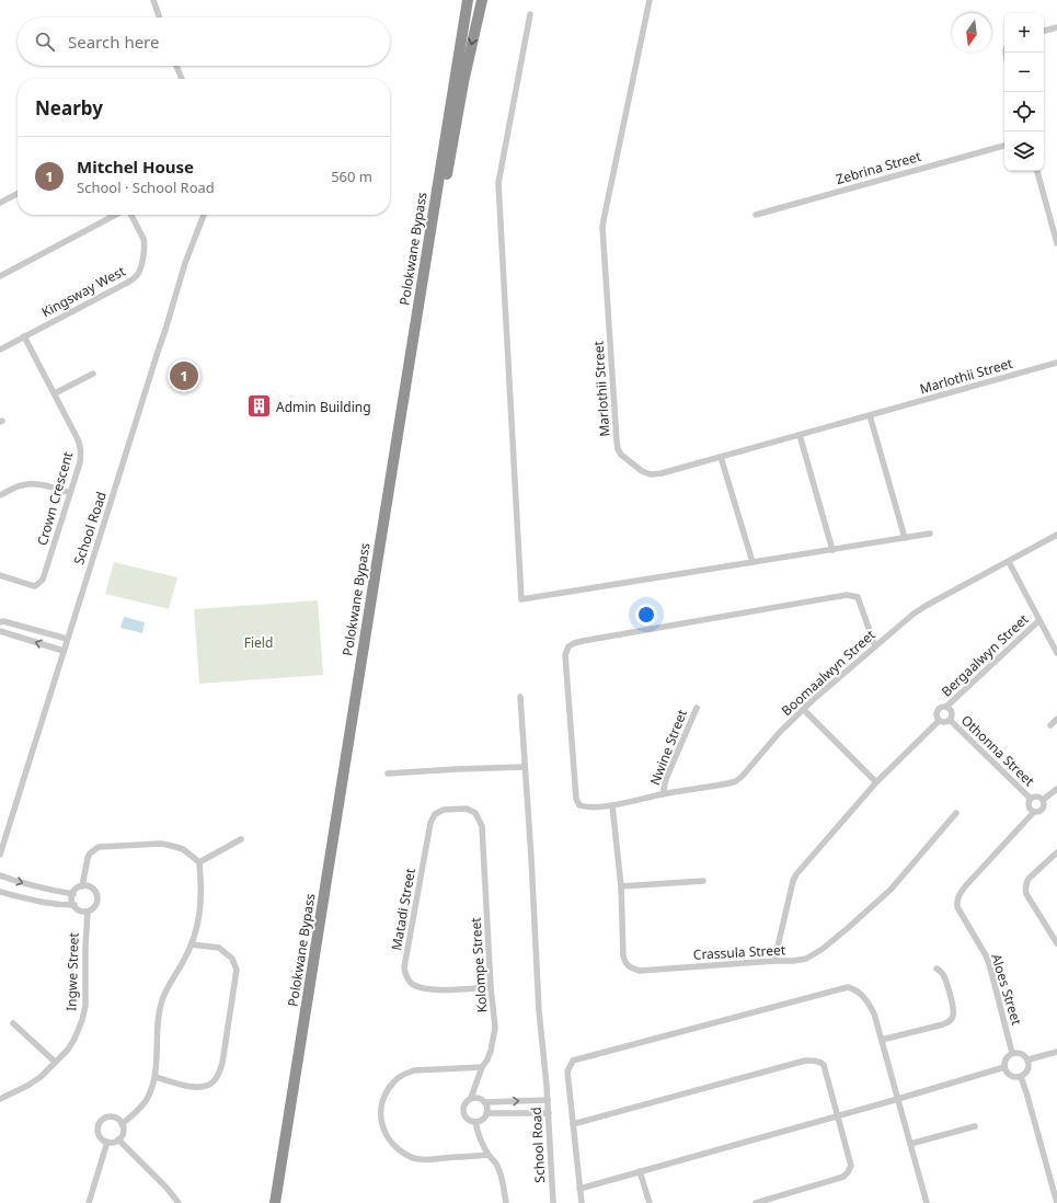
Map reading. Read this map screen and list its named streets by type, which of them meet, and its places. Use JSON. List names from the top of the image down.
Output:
{
  "streets": {
    "highway": ["Polokwane Bypass"],
    "street": [
      "Zebrina Street",
      "Kingsway West",
      "Marlothii Street",
      "Crown Crescent",
      "School Road",
      "Bergaalwyn Street",
      "Boomaalwyn Street",
      "Nwine Street",
      "Othonna Street",
      "Matadi Street",
      "Crassula Street",
      "Kolompe Street",
      "Ingwe Street",
      "Aloes Street"
    ]
  },
  "crossings": [
    ["Kingsway West", "Crown Crescent"],
    ["Bergaalwyn Street", "Othonna Street"],
    ["Boomaalwyn Street", "Nwine Street"],
    ["Boomaalwyn Street", "Crassula Street"],
    ["Othonna Street", "Aloes Street"],
    ["Matadi Street", "Kolompe Street"]
  ],
  "parks": ["Field"],
  "places": {
    "building": ["Admin Building"]
  },
  "north": "bottom",
  "page": {
    "map_buttons": ["+", "−"],
    "search": "Search here",
    "heading": "Nearby",
    "list": [
      {
        "mark": "1",
        "name": "Mitchel House",
        "note": "School · School Road",
        "value": "560 m"
      }
    ],
    "pins": "1"
  }
}
